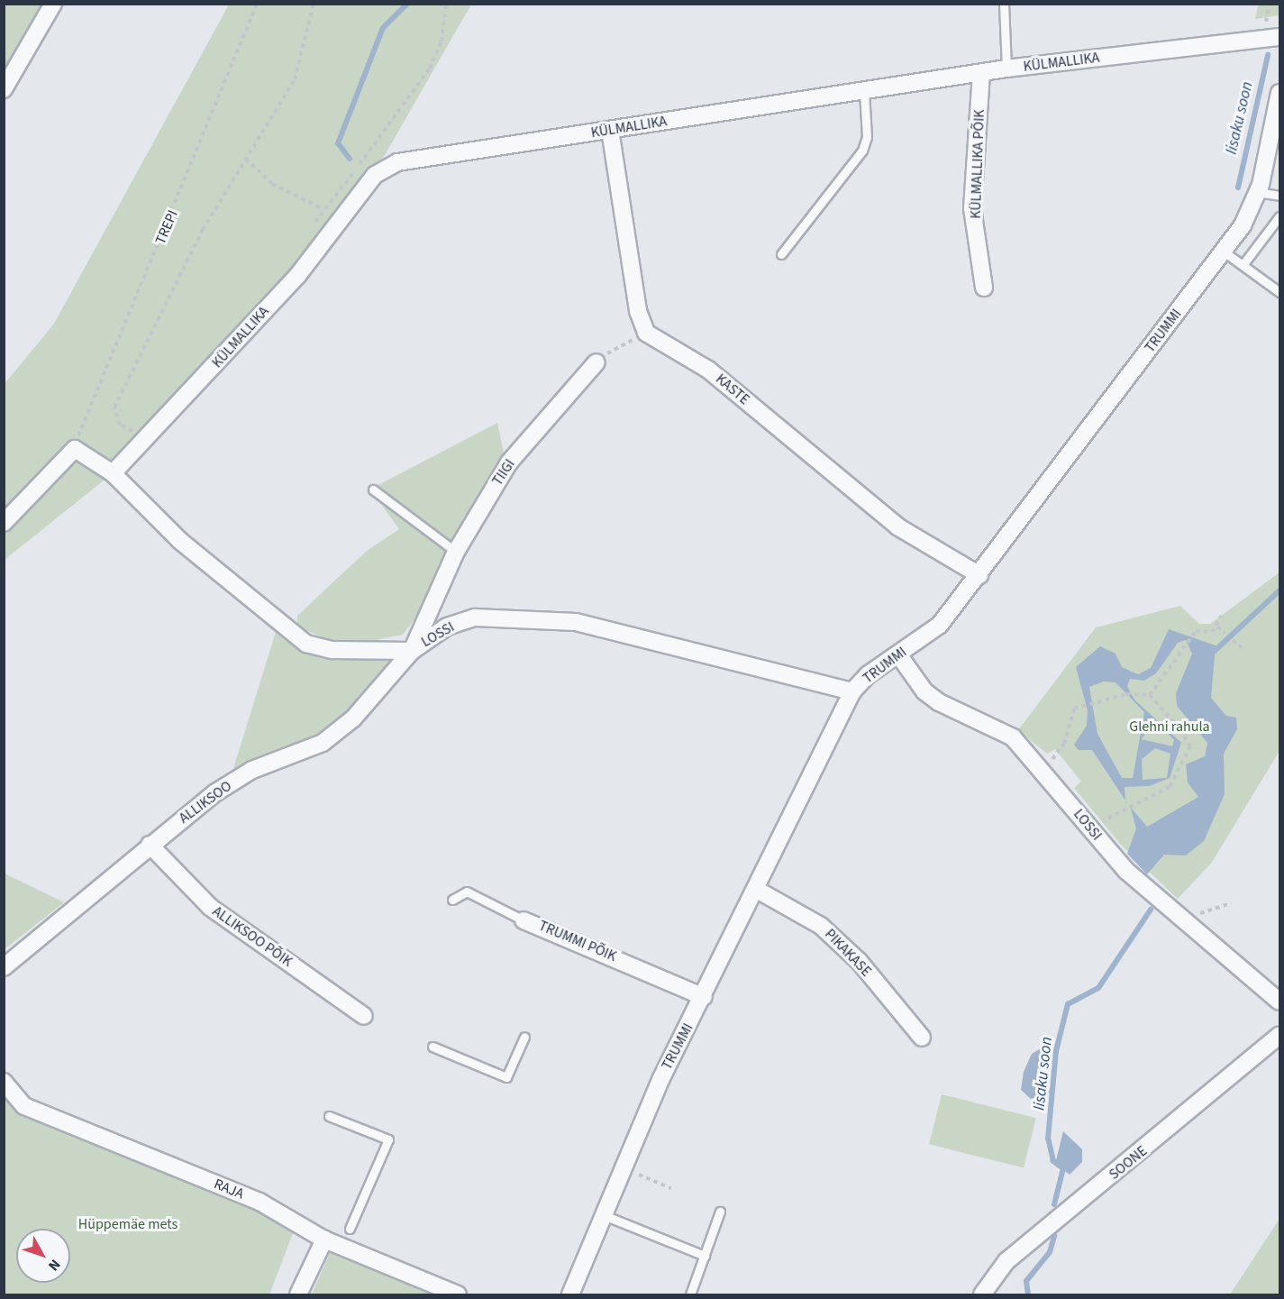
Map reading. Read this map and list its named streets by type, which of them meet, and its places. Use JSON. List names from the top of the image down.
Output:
{
  "streets": {
    "street": [
      "KÜLMALLIKA",
      "KÜLMALLIKA PÕIK",
      "TRUMMI",
      "KASTE",
      "TIIGI",
      "LOSSI",
      "ALLIKSOO",
      "ALLIKSOO PÕIK",
      "TRUMMI PÕIK",
      "PIKAKASE",
      "SOONE",
      "RAJA"
    ],
    "path": ["TREPI"]
  },
  "crossings": [
    ["KÜLMALLIKA", "KÜLMALLIKA PÕIK"],
    ["KÜLMALLIKA", "LOSSI"],
    ["TRUMMI", "KASTE"],
    ["TRUMMI", "LOSSI"],
    ["TRUMMI", "TRUMMI PÕIK"],
    ["TRUMMI", "PIKAKASE"],
    ["TIIGI", "LOSSI"],
    ["TIIGI", "ALLIKSOO"],
    ["LOSSI", "ALLIKSOO"],
    ["ALLIKSOO", "ALLIKSOO PÕIK"]
  ],
  "water": ["Iisaku soon"],
  "parks": ["Glehni rahula", "Hüppemäe mets"],
  "north": "bottom right"
}
